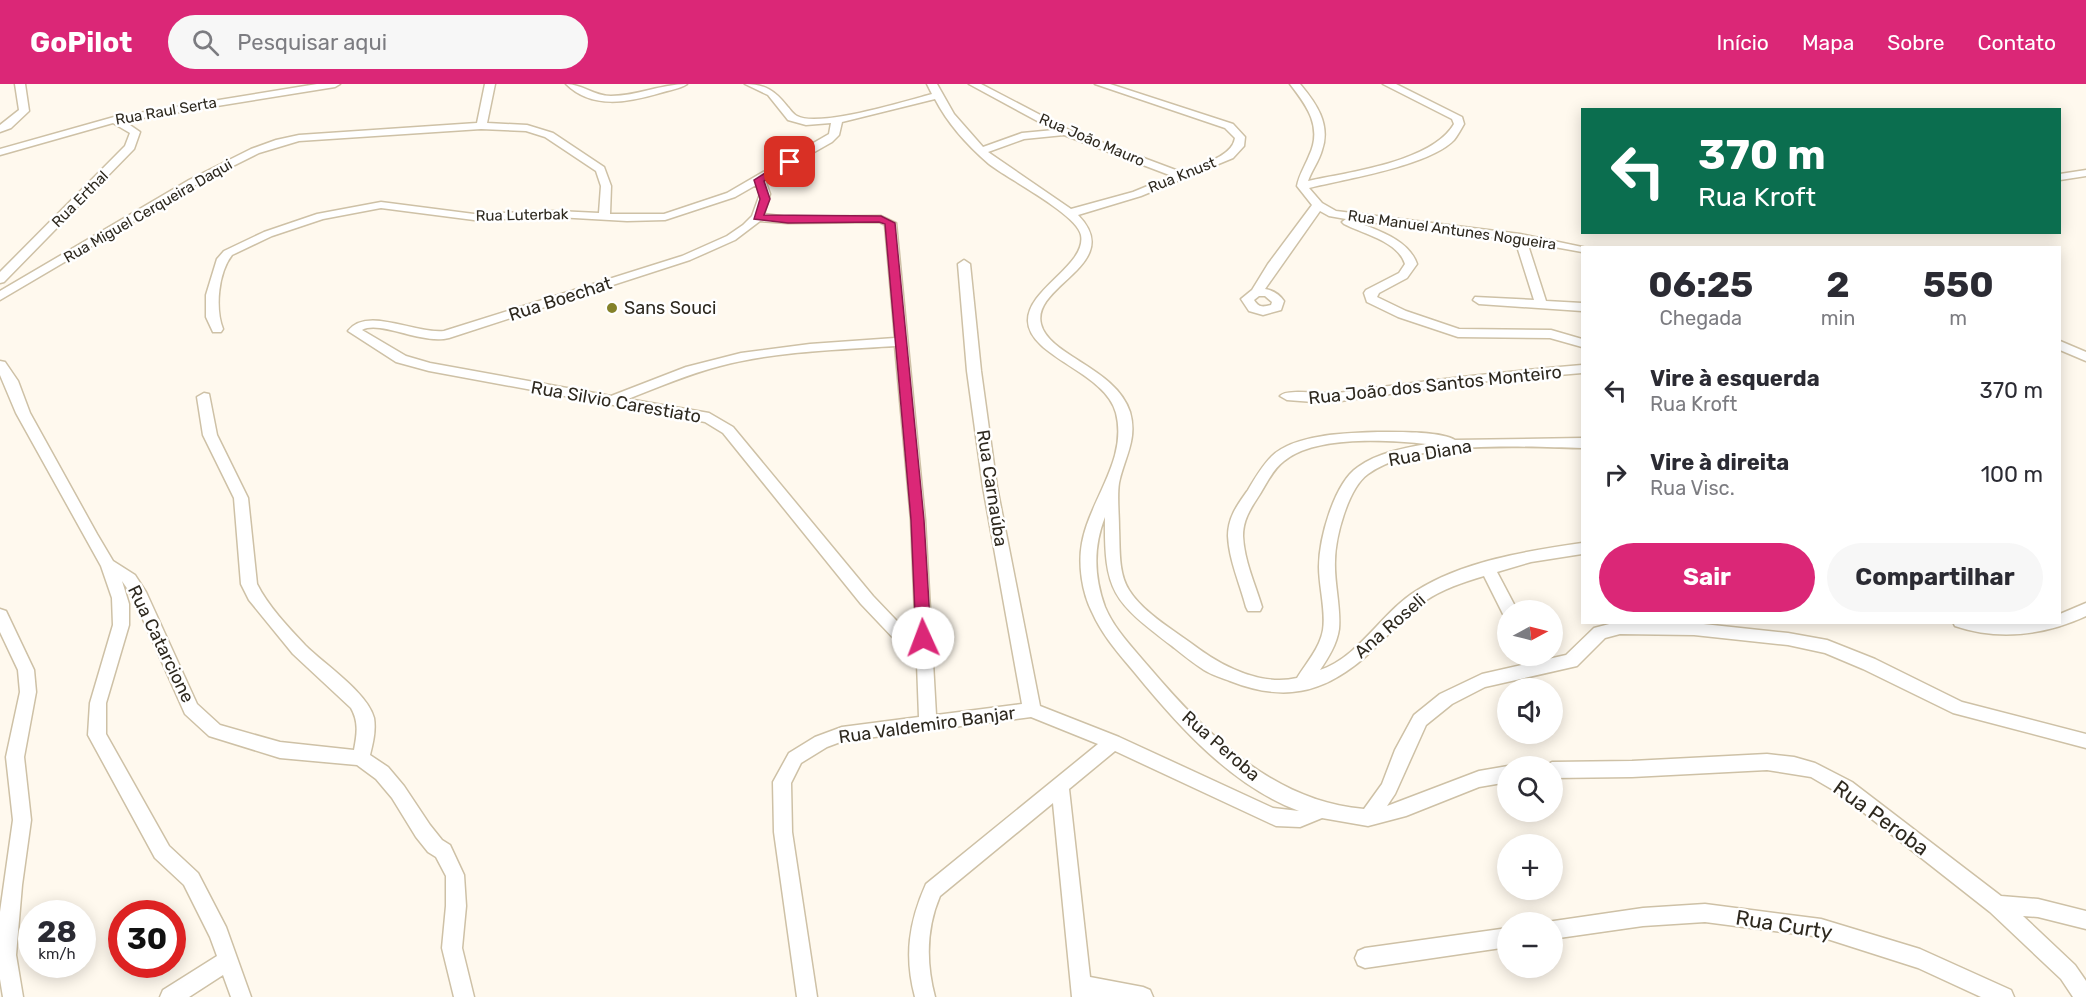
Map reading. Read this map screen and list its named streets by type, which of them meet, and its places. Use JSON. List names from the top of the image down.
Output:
{
  "streets": {
    "street": [
      "Rua Raul Serta",
      "Rua João Mauro",
      "Rua Knust",
      "Rua Erthal",
      "Rua Miguel Cerqueira Daqui",
      "Rua Luterbak",
      "Rua Manuel Antunes Nogueira",
      "Rua Boechat",
      "Rua João dos Santos Monteiro",
      "Rua Silvio Carestiato",
      "Rua Diana",
      "Rua Carnaúba",
      "Ana Roseli",
      "Rua Catarcione",
      "Rua Valdemiro Banjar",
      "Rua Peroba",
      "Rua Curty"
    ]
  },
  "crossings": [
    ["Rua Raul Serta", "Rua Erthal"],
    ["Rua João Mauro", "Rua Knust"],
    ["Rua Miguel Cerqueira Daqui", "Rua Luterbak"],
    ["Rua Boechat", "Rua Silvio Carestiato"],
    ["Rua Diana", "Ana Roseli"],
    ["Rua Carnaúba", "Rua Valdemiro Banjar"],
    ["Ana Roseli", "Rua Peroba"],
    ["Rua Valdemiro Banjar", "Rua Peroba"]
  ],
  "places": ["Sans Souci"],
  "north": "right",
  "page": {
    "header": "GoPilot",
    "search": "Pesquisar aqui",
    "nav": [
      "Início",
      "Mapa",
      "Sobre",
      "Contato"
    ],
    "turn": ["370 m", "Rua Kroft"],
    "eta": [
      "06:25",
      "Chegada",
      "2",
      "min",
      "550",
      "m"
    ],
    "list": [
      {
        "name": "Vire à esquerda",
        "note": "Rua Kroft",
        "value": "370 m"
      },
      {
        "name": "Vire à direita",
        "note": "Rua Visc.",
        "value": "100 m"
      }
    ],
    "buttons": ["Sair", "Compartilhar"],
    "map_buttons": ["+", "−"],
    "speed": "28 km/h",
    "limit": "30"
  }
}
